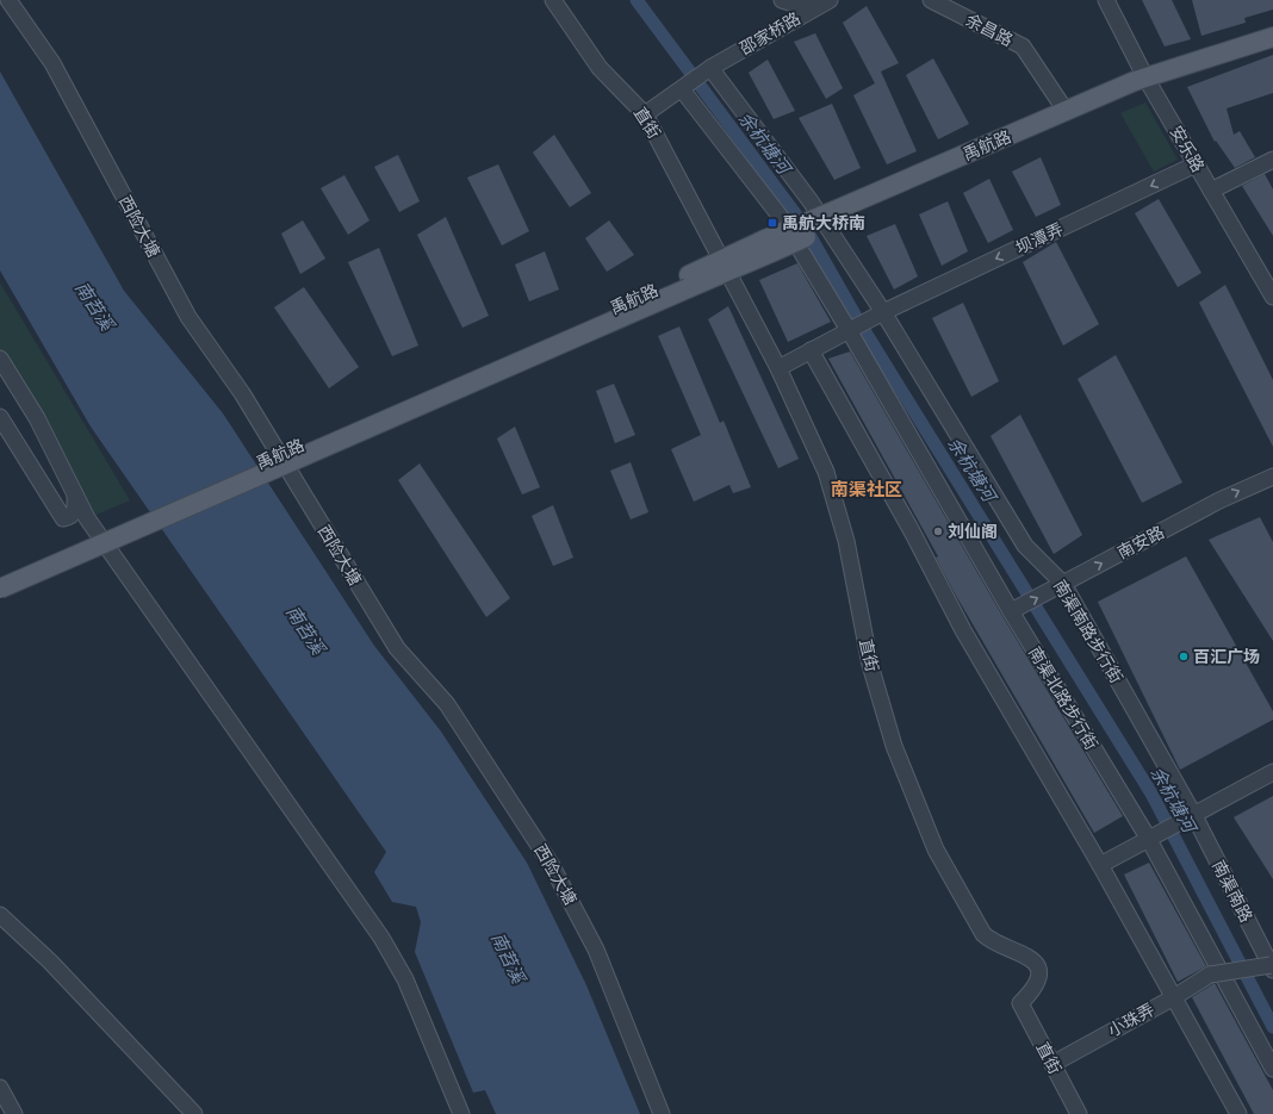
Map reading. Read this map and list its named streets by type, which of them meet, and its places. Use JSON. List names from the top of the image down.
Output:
{
  "streets": {
    "main road": ["禹航路"],
    "street": [
      "余昌路",
      "邵家桥路",
      "直街",
      "安乐路",
      "西险大塘",
      "坝潭弄",
      "南安路",
      "南渠南路步行街",
      "南渠北路步行街",
      "南渠南路",
      "小珠弄"
    ]
  },
  "crossings": [
    ["余昌路", "禹航路"],
    ["邵家桥路", "直街"],
    ["邵家桥路", "南渠南路步行街"],
    ["邵家桥路", "南渠北路步行街"],
    ["直街", "禹航路"],
    ["直街", "坝潭弄"],
    ["直街", "小珠弄"],
    ["禹航路", "安乐路"],
    ["安乐路", "坝潭弄"],
    ["坝潭弄", "南渠南路步行街"],
    ["坝潭弄", "南渠北路步行街"],
    ["南安路", "南渠南路步行街"],
    ["南安路", "南渠北路步行街"],
    ["南渠南路步行街", "南渠南路"],
    ["南渠南路", "小珠弄"]
  ],
  "one_way": ["坝潭弄", "南安路"],
  "districts": ["南渠社区"],
  "water": ["余杭塘河", "南苕溪"],
  "places": {
    "transit": ["禹航大桥南"],
    "other": ["刘仙阁", "百汇广场"]
  }
}
